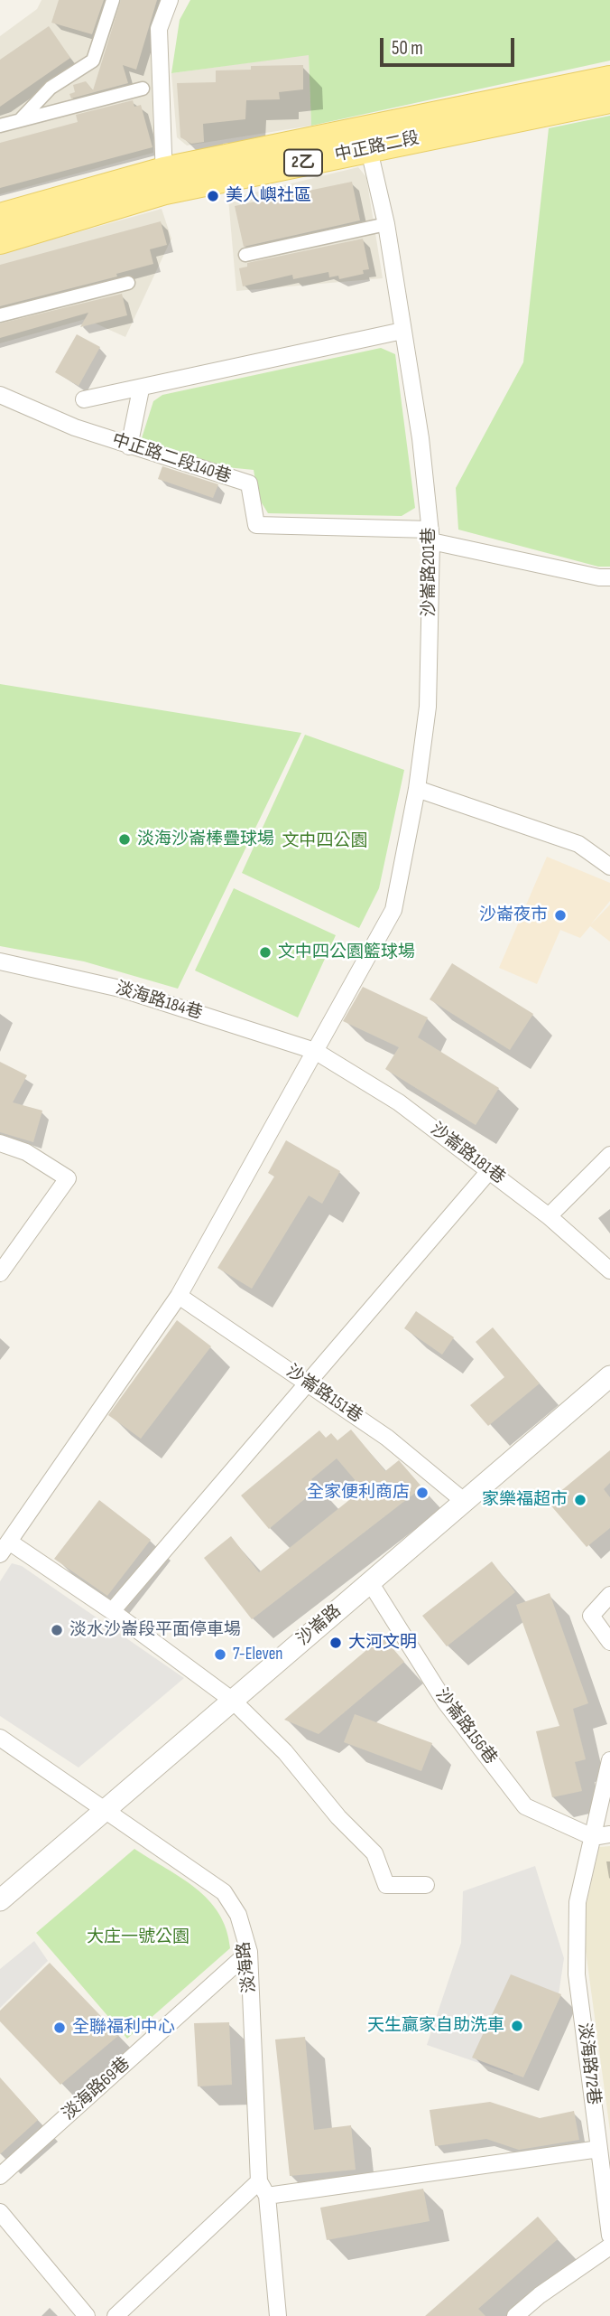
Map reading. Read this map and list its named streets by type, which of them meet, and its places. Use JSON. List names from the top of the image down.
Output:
{
  "streets": {
    "main road": ["中正路二段", "2乙"],
    "street": [
      "中正路二段140巷",
      "沙崙路201巷",
      "淡海路184巷",
      "沙崙路181巷",
      "沙崙路151巷",
      "沙崙路",
      "沙崙路156巷",
      "淡海路",
      "淡海路72巷",
      "淡海路69巷"
    ]
  },
  "crossings": [
    ["中正路二段", "沙崙路201巷"],
    ["中正路二段140巷", "沙崙路201巷"],
    ["淡海路184巷", "沙崙路181巷"],
    ["沙崙路151巷", "沙崙路"],
    ["沙崙路", "沙崙路156巷"],
    ["沙崙路", "淡海路"],
    ["沙崙路156巷", "淡海路72巷"],
    ["淡海路", "淡海路69巷"]
  ],
  "parks": ["文中四公園", "大庄一號公園"],
  "places": [
    "美人嶼社區",
    "淡海沙崙棒疊球場",
    "沙崙夜市",
    "文中四公園籃球場",
    "全家便利商店",
    "家樂福超市",
    "淡水沙崙段平面停車場",
    "大河文明",
    "7-Eleven",
    "天生贏家自助洗車",
    "全聯福利中心"
  ],
  "scale_bar": "50 m"
}
